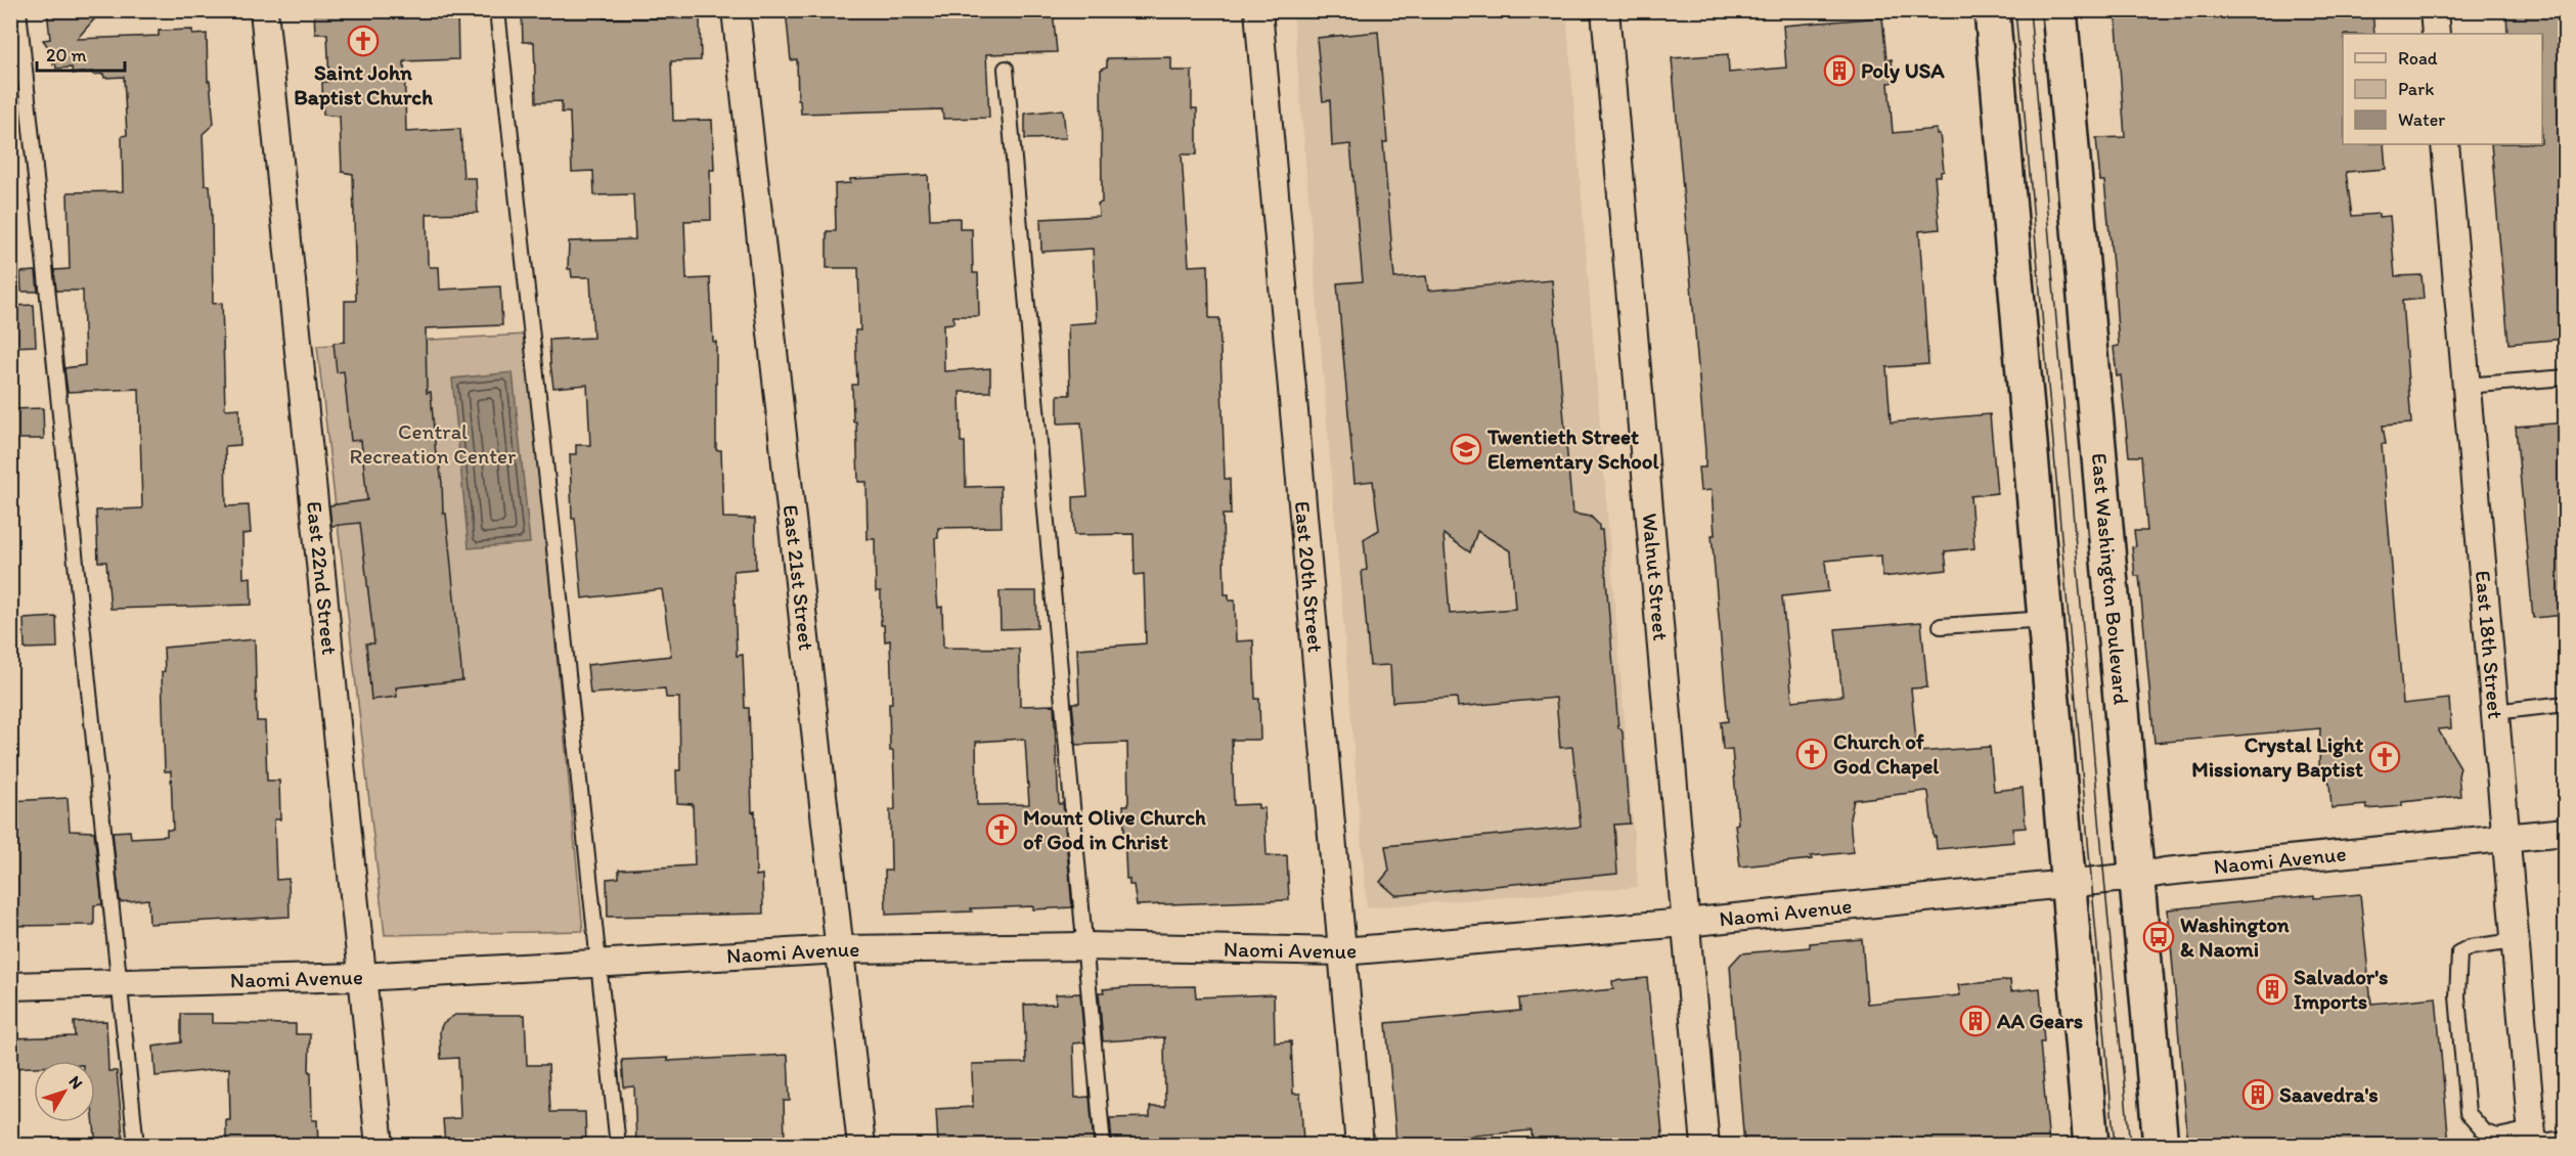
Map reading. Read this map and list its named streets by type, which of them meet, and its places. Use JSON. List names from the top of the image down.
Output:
{
  "streets": {
    "main road": ["East Washington Boulevard"],
    "street": [
      "East 22nd Street",
      "East 21st Street",
      "East 20th Street",
      "Walnut Street",
      "East 18th Street",
      "Naomi Avenue"
    ]
  },
  "crossings": [
    ["East 22nd Street", "Naomi Avenue"],
    ["East 21st Street", "Naomi Avenue"],
    ["East 20th Street", "Naomi Avenue"],
    ["Walnut Street", "Naomi Avenue"],
    ["East Washington Boulevard", "Naomi Avenue"],
    ["East 18th Street", "Naomi Avenue"]
  ],
  "parks": ["Central Recreation Center"],
  "places": {
    "church": [
      "Saint John Baptist Church",
      "Church of God Chapel",
      "Crystal Light Missionary Baptist",
      "Mount Olive Church of God in Christ"
    ],
    "building": [
      "Poly USA",
      "Salvador's Imports",
      "AA Gears",
      "Saavedra's"
    ],
    "school or university": ["Twentieth Street Elementary School"],
    "bus stop": ["Washington & Naomi"]
  },
  "legend": ["Road", "Park", "Water"],
  "scale_bar": "20 m",
  "north": "top right"
}
